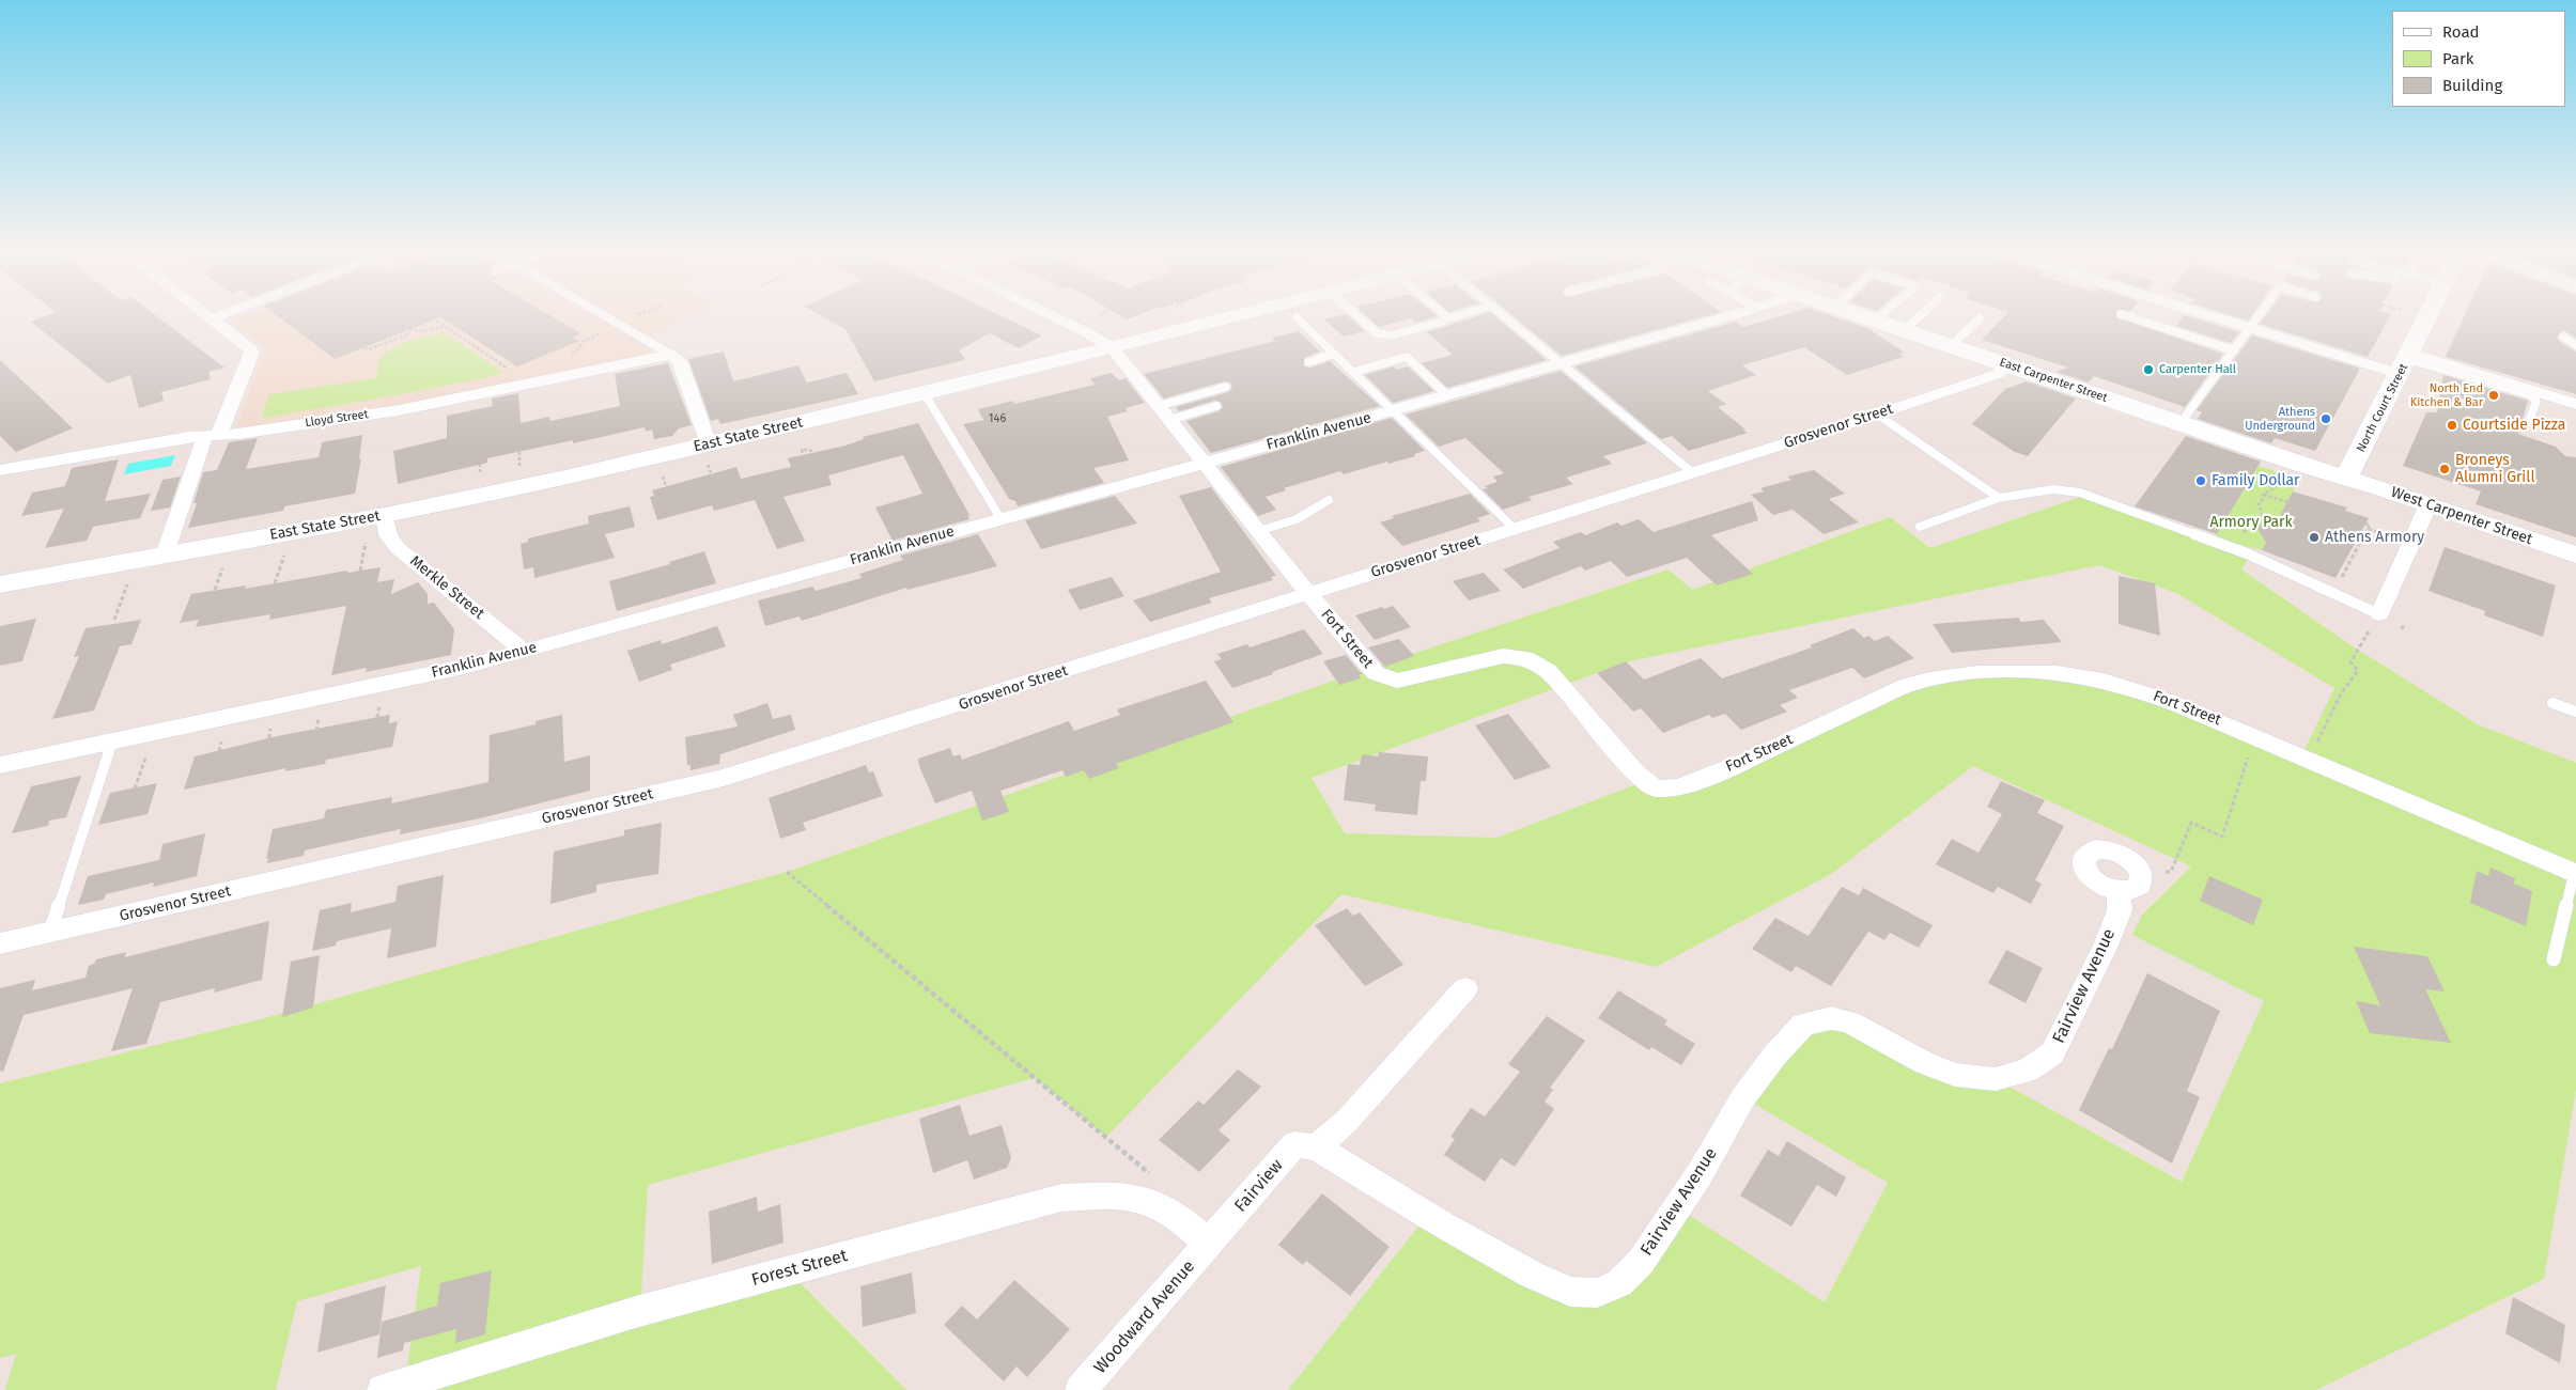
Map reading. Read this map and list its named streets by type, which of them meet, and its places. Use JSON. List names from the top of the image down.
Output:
{
  "streets": {
    "main road": [
      "East Carpenter Street",
      "North Court Street",
      "East State Street",
      "West Carpenter Street"
    ],
    "street": [
      "Lloyd Street",
      "Grosvenor Street",
      "Franklin Avenue",
      "Merkle Street",
      "Fort Street",
      "Fairview Avenue",
      "Fairview",
      "Forest Street",
      "Woodward Avenue"
    ]
  },
  "crossings": [
    ["East Carpenter Street", "North Court Street"],
    ["East Carpenter Street", "Grosvenor Street"],
    ["East Carpenter Street", "West Carpenter Street"],
    ["North Court Street", "West Carpenter Street"],
    ["Grosvenor Street", "Fort Street"],
    ["Franklin Avenue", "Merkle Street"],
    ["Franklin Avenue", "Fort Street"],
    ["East State Street", "Merkle Street"],
    ["East State Street", "Fort Street"],
    ["Fairview Avenue", "Fairview"],
    ["Fairview", "Forest Street"],
    ["Fairview", "Woodward Avenue"],
    ["Forest Street", "Woodward Avenue"]
  ],
  "parks": ["Armory Park"],
  "places": [
    "Carpenter Hall",
    "North End Kitchen & Bar",
    "Athens Underground",
    "Courtside Pizza",
    "Broneys Alumni Grill",
    "Family Dollar",
    "Athens Armory"
  ],
  "house_numbers": ["146"],
  "legend": ["Road", "Park", "Building"]
}
